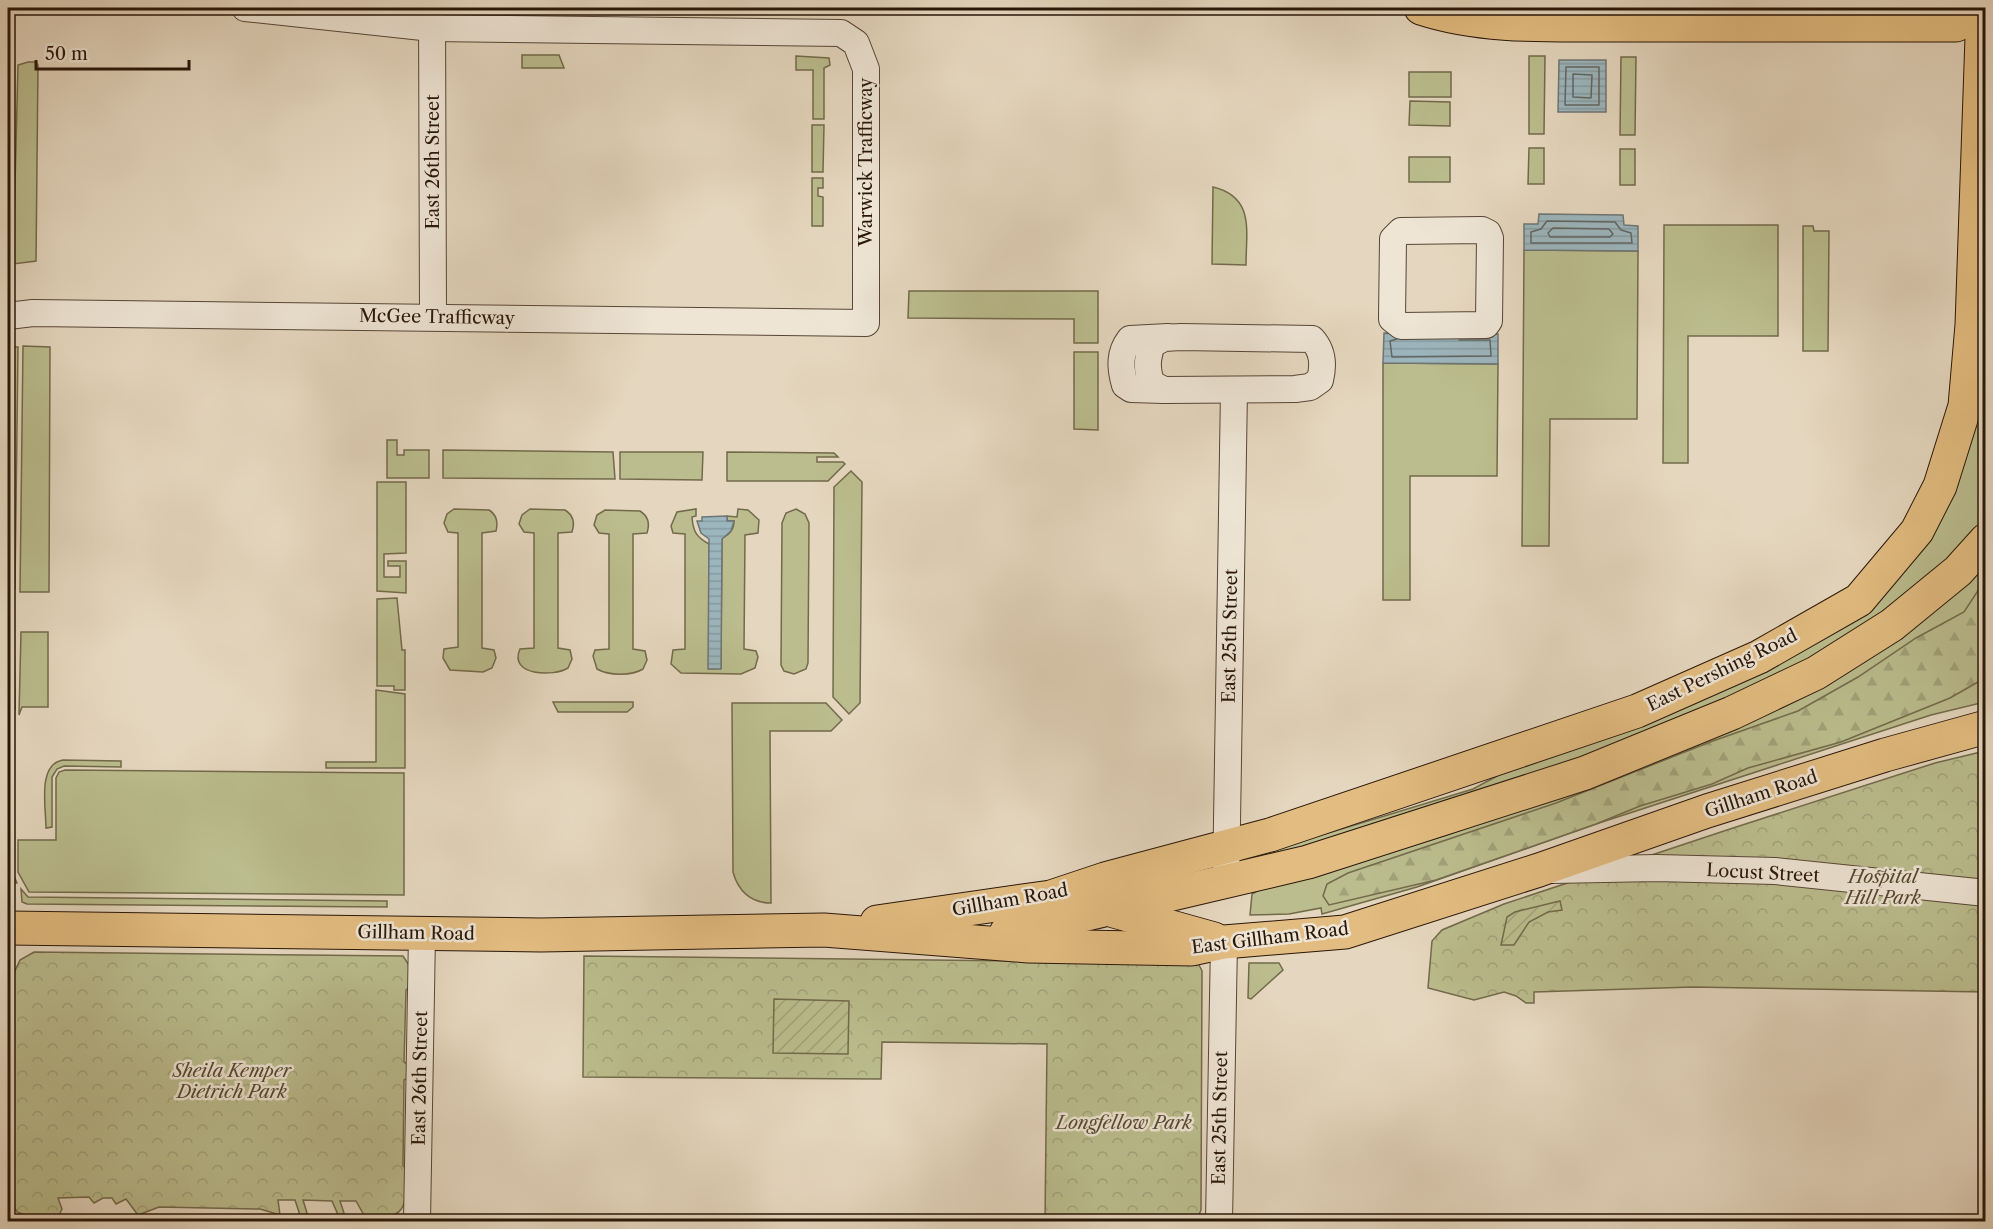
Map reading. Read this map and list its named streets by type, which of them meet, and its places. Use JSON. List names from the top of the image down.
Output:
{
  "streets": {
    "main road": ["East Pershing Road", "Gillham Road", "East Gillham Road"],
    "street": [
      "East 26th Street",
      "Warwick Trafficway",
      "McGee Trafficway",
      "East 25th Street",
      "Locust Street"
    ]
  },
  "crossings": [
    ["East 26th Street", "Warwick Trafficway"],
    ["East 26th Street", "McGee Trafficway"],
    ["East 26th Street", "Gillham Road"],
    ["Warwick Trafficway", "McGee Trafficway"],
    ["East 25th Street", "East Pershing Road"],
    ["East 25th Street", "Gillham Road"],
    ["East 25th Street", "East Gillham Road"],
    ["East Pershing Road", "Gillham Road"],
    ["Gillham Road", "Locust Street"],
    ["Gillham Road", "East Gillham Road"],
    ["Locust Street", "East Gillham Road"]
  ],
  "parks": ["Hospital Hill Park", "Sheila Kemper Dietrich Park", "Longfellow Park"],
  "scale_bar": "50 m"
}
